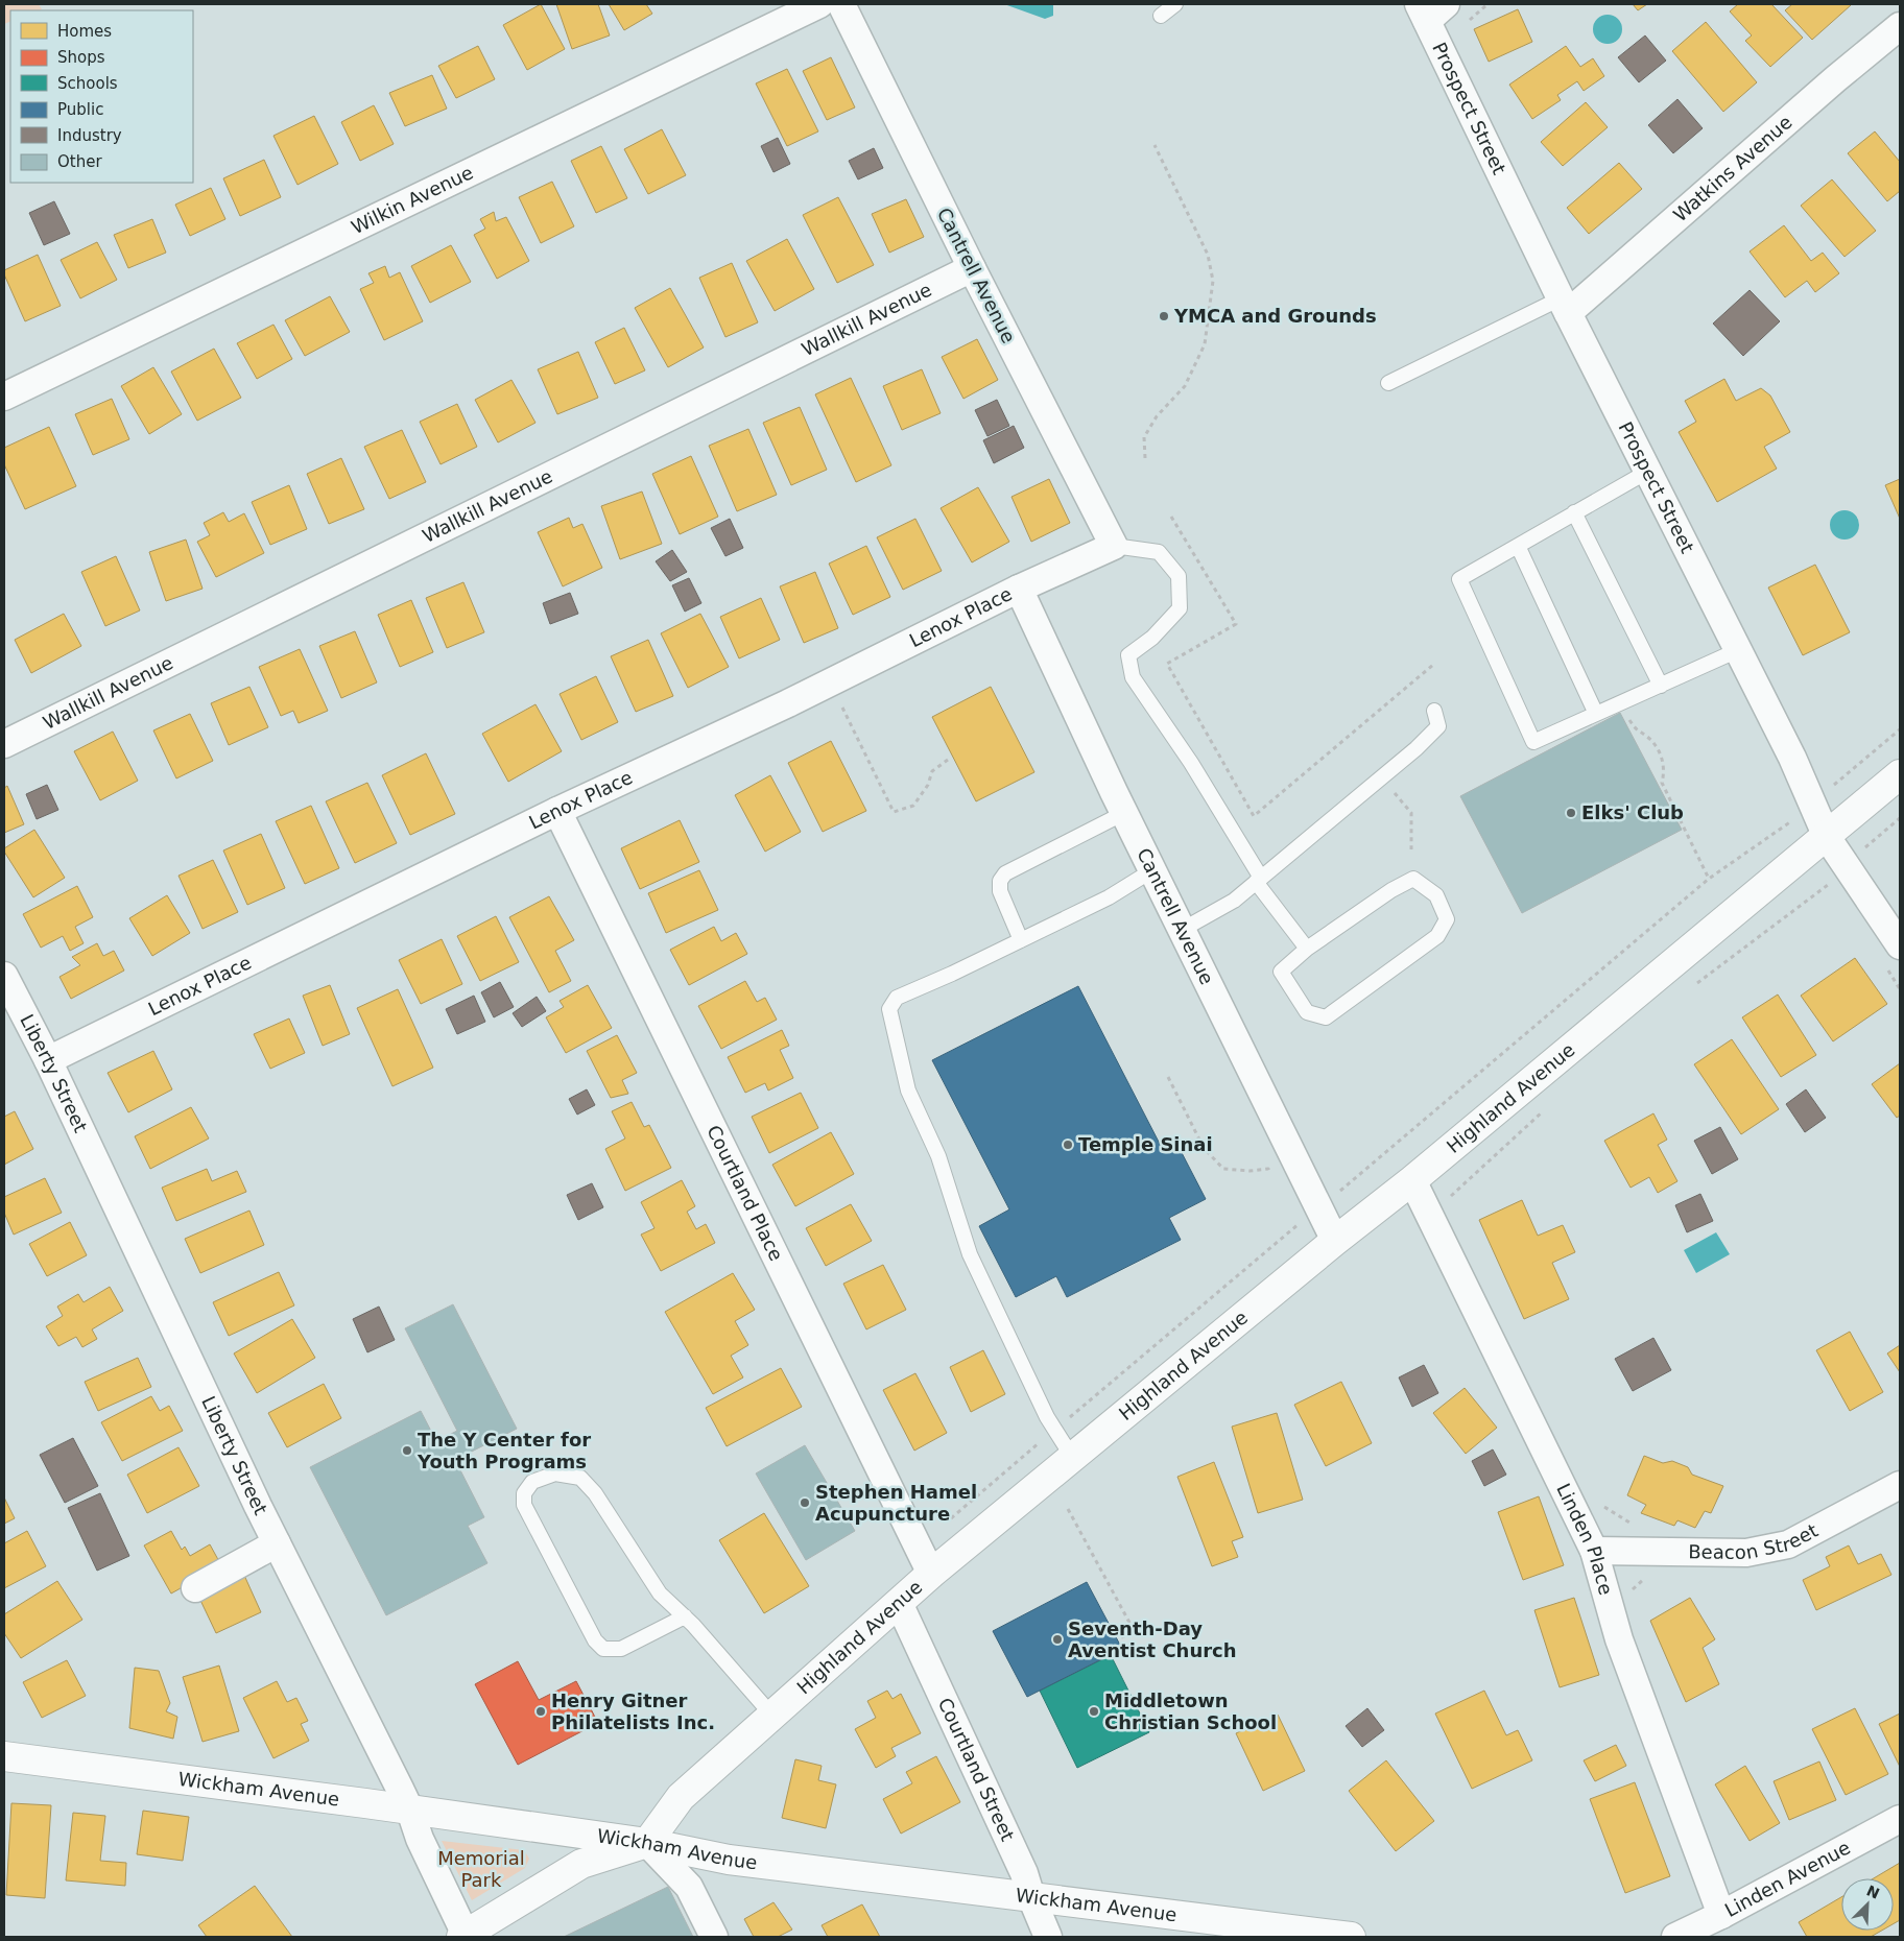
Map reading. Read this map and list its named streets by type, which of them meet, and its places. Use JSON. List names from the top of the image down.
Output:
{
  "streets": {
    "street": [
      "Prospect Street",
      "Watkins Avenue",
      "Wilkin Avenue",
      "Cantrell Avenue",
      "Wallkill Avenue",
      "Lenox Place",
      "Liberty Street",
      "Highland Avenue",
      "Courtland Place",
      "Beacon Street",
      "Linden Place",
      "Courtland Street",
      "Wickham Avenue",
      "Linden Avenue"
    ]
  },
  "crossings": [
    ["Prospect Street", "Watkins Avenue"],
    ["Prospect Street", "Highland Avenue"],
    ["Cantrell Avenue", "Wallkill Avenue"],
    ["Cantrell Avenue", "Lenox Place"],
    ["Cantrell Avenue", "Highland Avenue"],
    ["Lenox Place", "Liberty Street"],
    ["Lenox Place", "Courtland Place"],
    ["Liberty Street", "Wickham Avenue"],
    ["Highland Avenue", "Courtland Place"],
    ["Highland Avenue", "Linden Place"],
    ["Highland Avenue", "Courtland Street"],
    ["Highland Avenue", "Wickham Avenue"],
    ["Beacon Street", "Linden Place"],
    ["Linden Place", "Linden Avenue"],
    ["Courtland Street", "Wickham Avenue"]
  ],
  "parks": ["Memorial Park"],
  "places": [
    "YMCA and Grounds",
    "Elks' Club",
    "Temple Sinai",
    "The Y Center for Youth Programs",
    "Stephen Hamel Acupuncture",
    "Seventh-Day Aventist Church",
    "Henry Gitner Philatelists Inc.",
    "Middletown Christian School"
  ],
  "legend": [
    "Homes",
    "Shops",
    "Schools",
    "Public",
    "Industry",
    "Other"
  ],
  "north": "top right"
}
